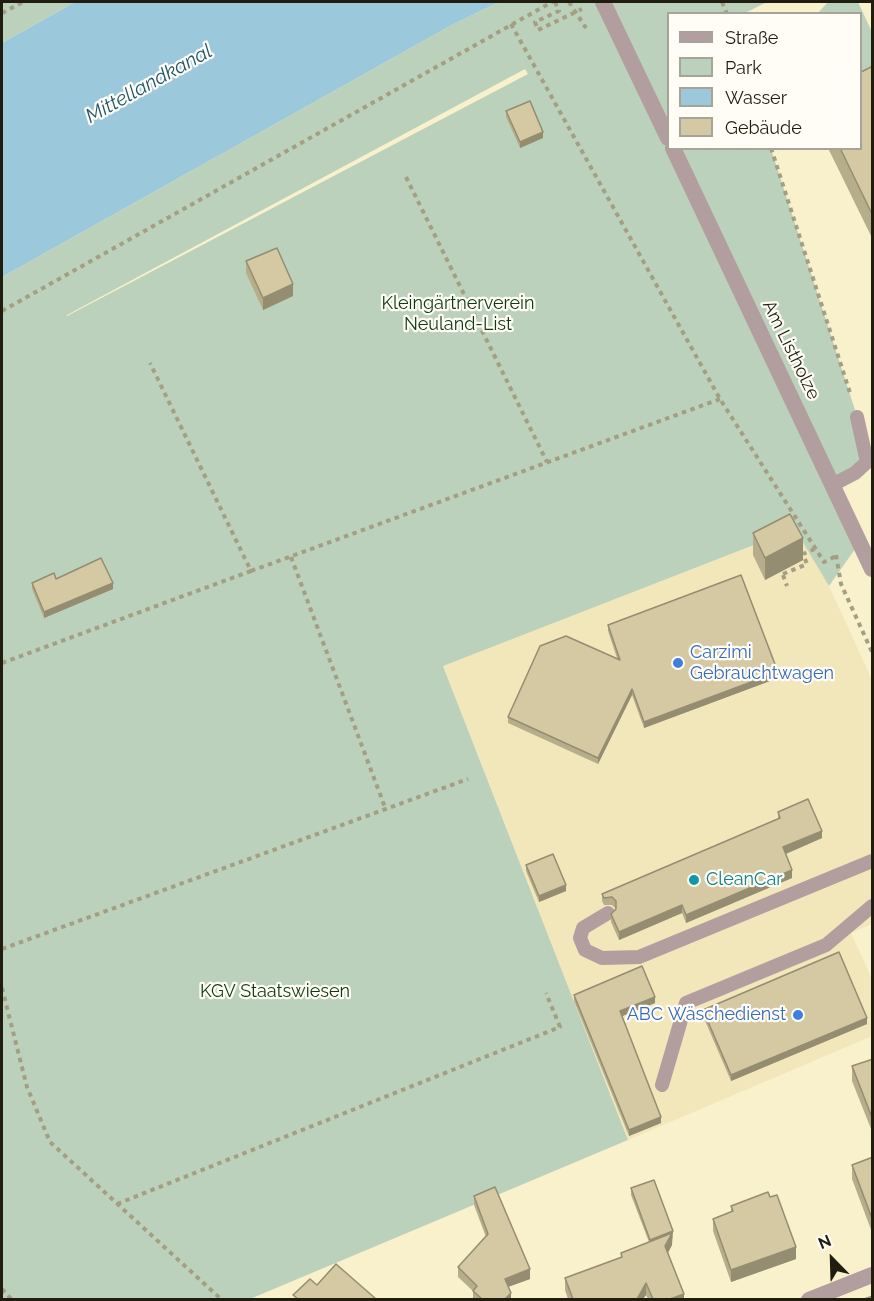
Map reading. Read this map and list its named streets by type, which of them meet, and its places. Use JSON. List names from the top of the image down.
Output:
{
  "streets": {
    "street": ["Am Listholze"]
  },
  "water": ["Mittellandkanal"],
  "parks": ["Kleingärtnerverein Neuland-List", "KGV Staatswiesen"],
  "places": ["Carzimi Gebrauchtwagen", "CleanCar", "ABC Wäschedienst"],
  "legend": [
    "Straße",
    "Park",
    "Wasser",
    "Gebäude"
  ],
  "north": "top left"
}
